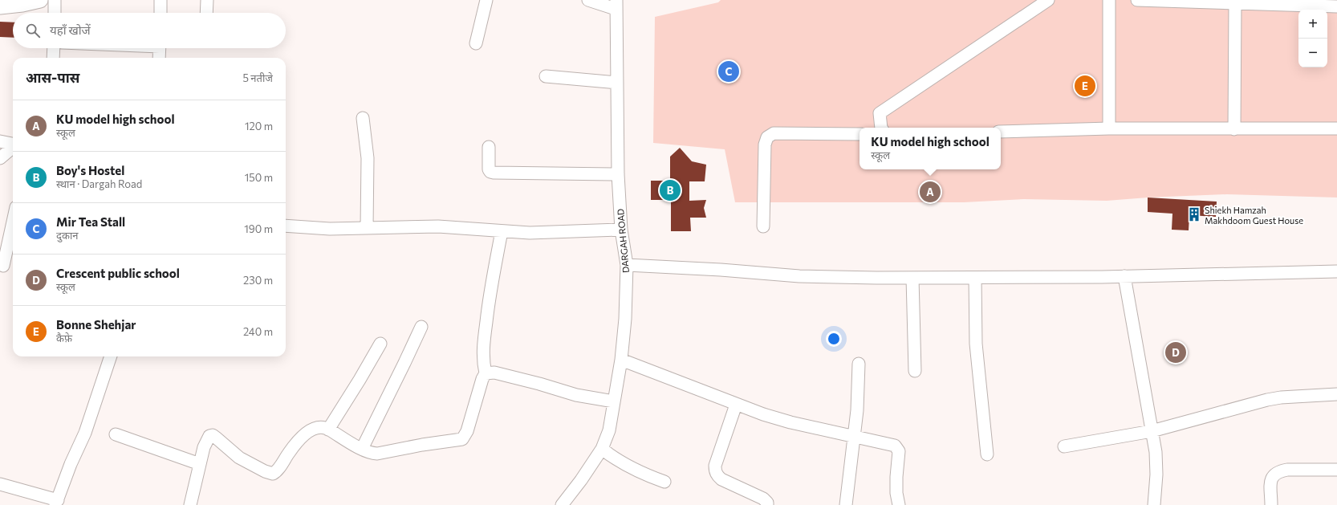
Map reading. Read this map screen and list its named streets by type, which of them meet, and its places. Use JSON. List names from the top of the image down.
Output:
{
  "streets": {
    "street": ["DARGAH ROAD"]
  },
  "places": {
    "building": ["Shiekh Hamzah Makhdoom Guest House"]
  },
  "page": {
    "map_buttons": ["+", "−"],
    "search": "यहाँ खोजें",
    "heading": ["आस-पास", "5 नतीजे"],
    "pins": [
      "C",
      "E",
      "B",
      "A",
      "D"
    ],
    "list": [
      {
        "mark": "A",
        "name": "KU model high school",
        "note": "स्कूल",
        "value": "120 m"
      },
      {
        "mark": "B",
        "name": "Boy's Hostel",
        "note": "स्थान · Dargah Road",
        "value": "150 m"
      },
      {
        "mark": "C",
        "name": "Mir Tea Stall",
        "note": "दुकान",
        "value": "190 m"
      },
      {
        "mark": "D",
        "name": "Crescent public school",
        "note": "स्कूल",
        "value": "230 m"
      },
      {
        "mark": "E",
        "name": "Bonne Shehjar",
        "note": "कैफ़े",
        "value": "240 m"
      }
    ],
    "popup": ["KU model high school", "स्कूल"]
  }
}
